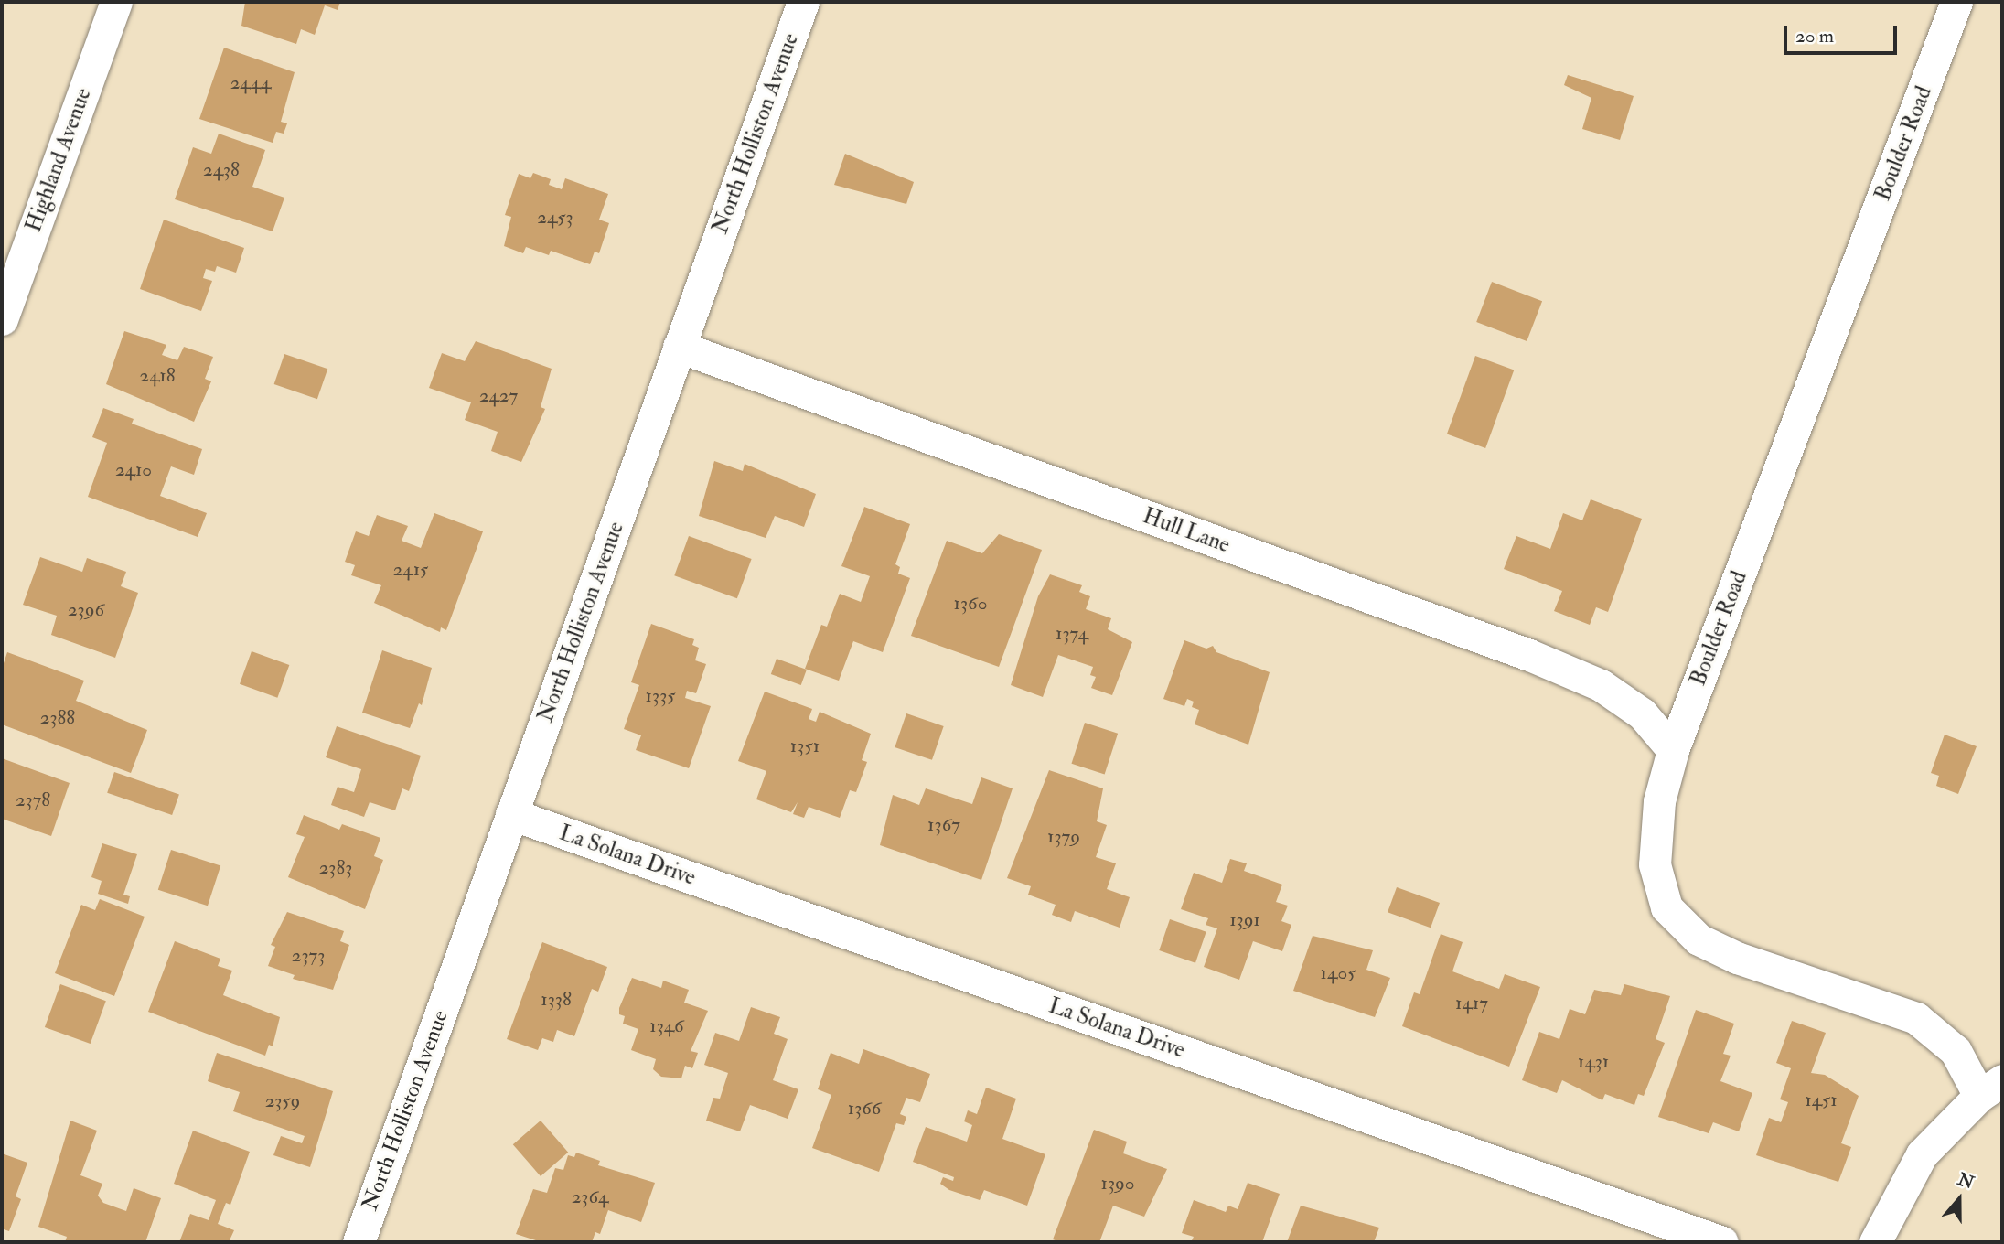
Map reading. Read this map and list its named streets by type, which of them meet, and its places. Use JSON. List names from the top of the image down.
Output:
{
  "streets": {
    "street": [
      "North Holliston Avenue",
      "Boulder Road",
      "Highland Avenue",
      "Hull Lane",
      "La Solana Drive"
    ]
  },
  "crossings": [
    ["North Holliston Avenue", "Hull Lane"],
    ["North Holliston Avenue", "La Solana Drive"],
    ["Boulder Road", "Hull Lane"]
  ],
  "house_numbers": [
    "2444",
    "2438",
    "2453",
    "2418",
    "2427",
    "2410",
    "2415",
    "1360",
    "2396",
    "1374",
    "1335",
    "2388",
    "1351",
    "2378",
    "1367",
    "1379",
    "2383",
    "1391",
    "2373",
    "1405",
    "1338",
    "1417",
    "1346",
    "1431",
    "1451",
    "2359",
    "1366",
    "1390",
    "2364"
  ],
  "scale_bar": "20 m",
  "north": "top"
}
